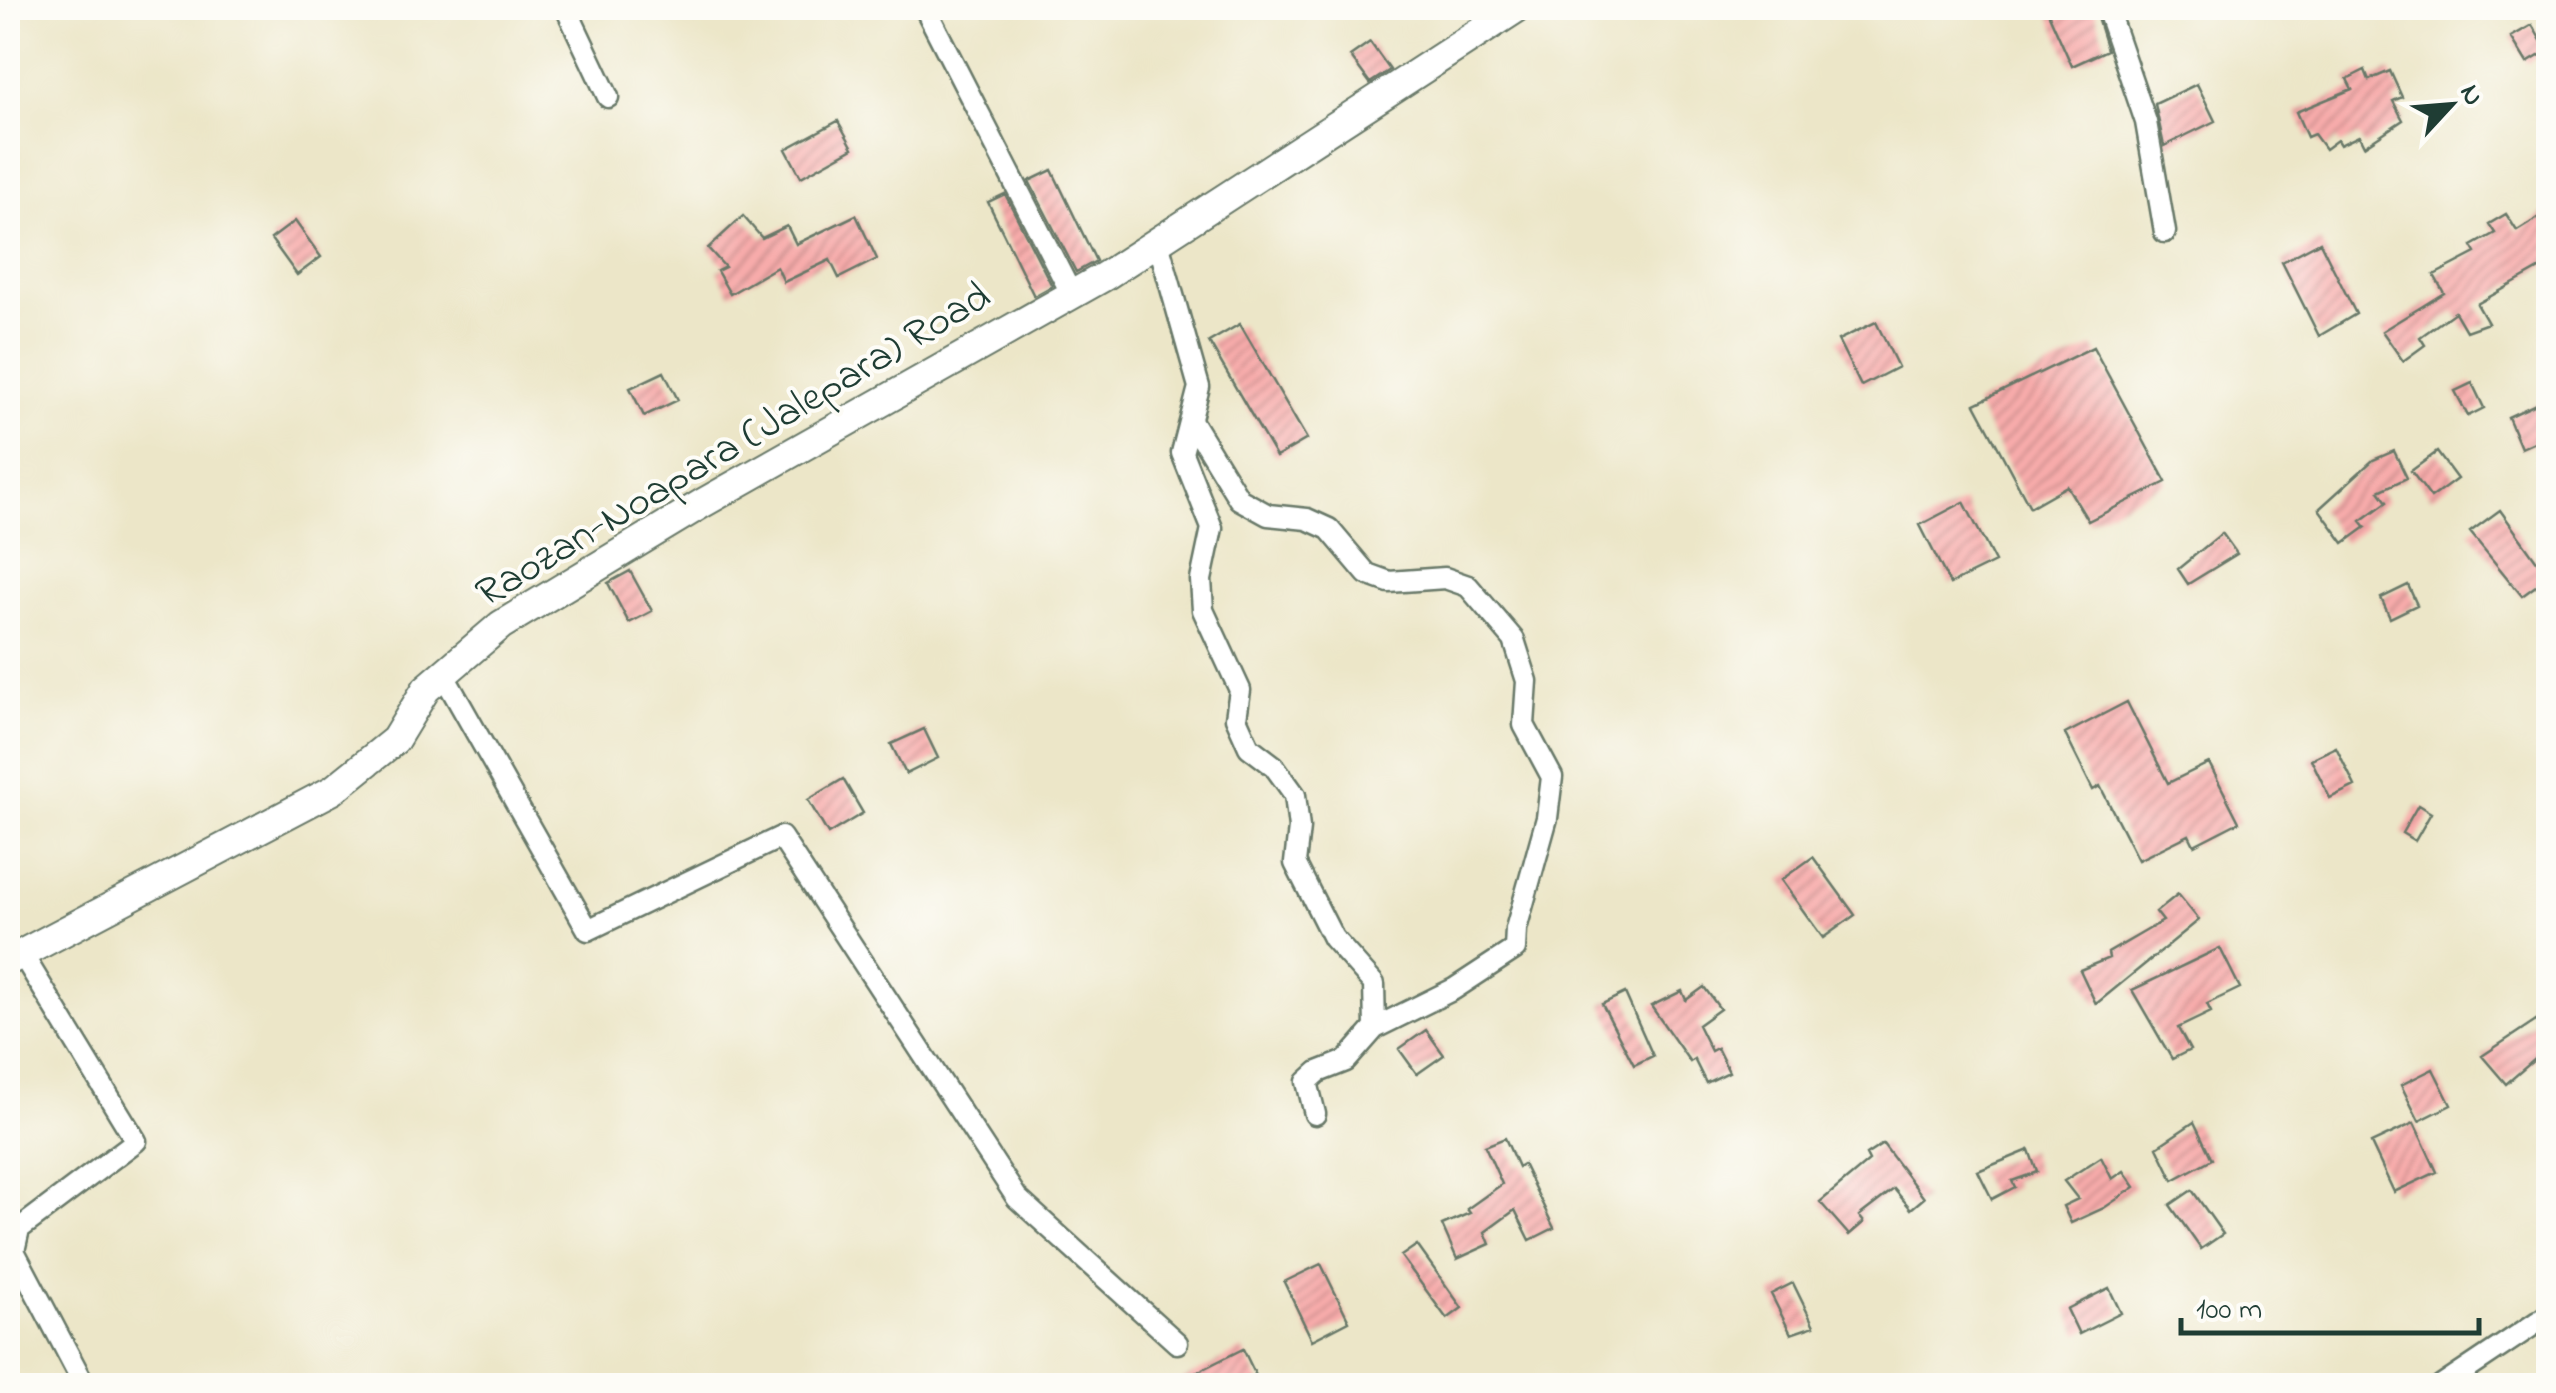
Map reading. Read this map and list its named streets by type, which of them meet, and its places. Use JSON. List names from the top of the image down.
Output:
{
  "streets": {
    "main road": ["Raozan-Noapara (Jalepara) Road"]
  },
  "scale_bar": "100 m",
  "north": "top right"
}
